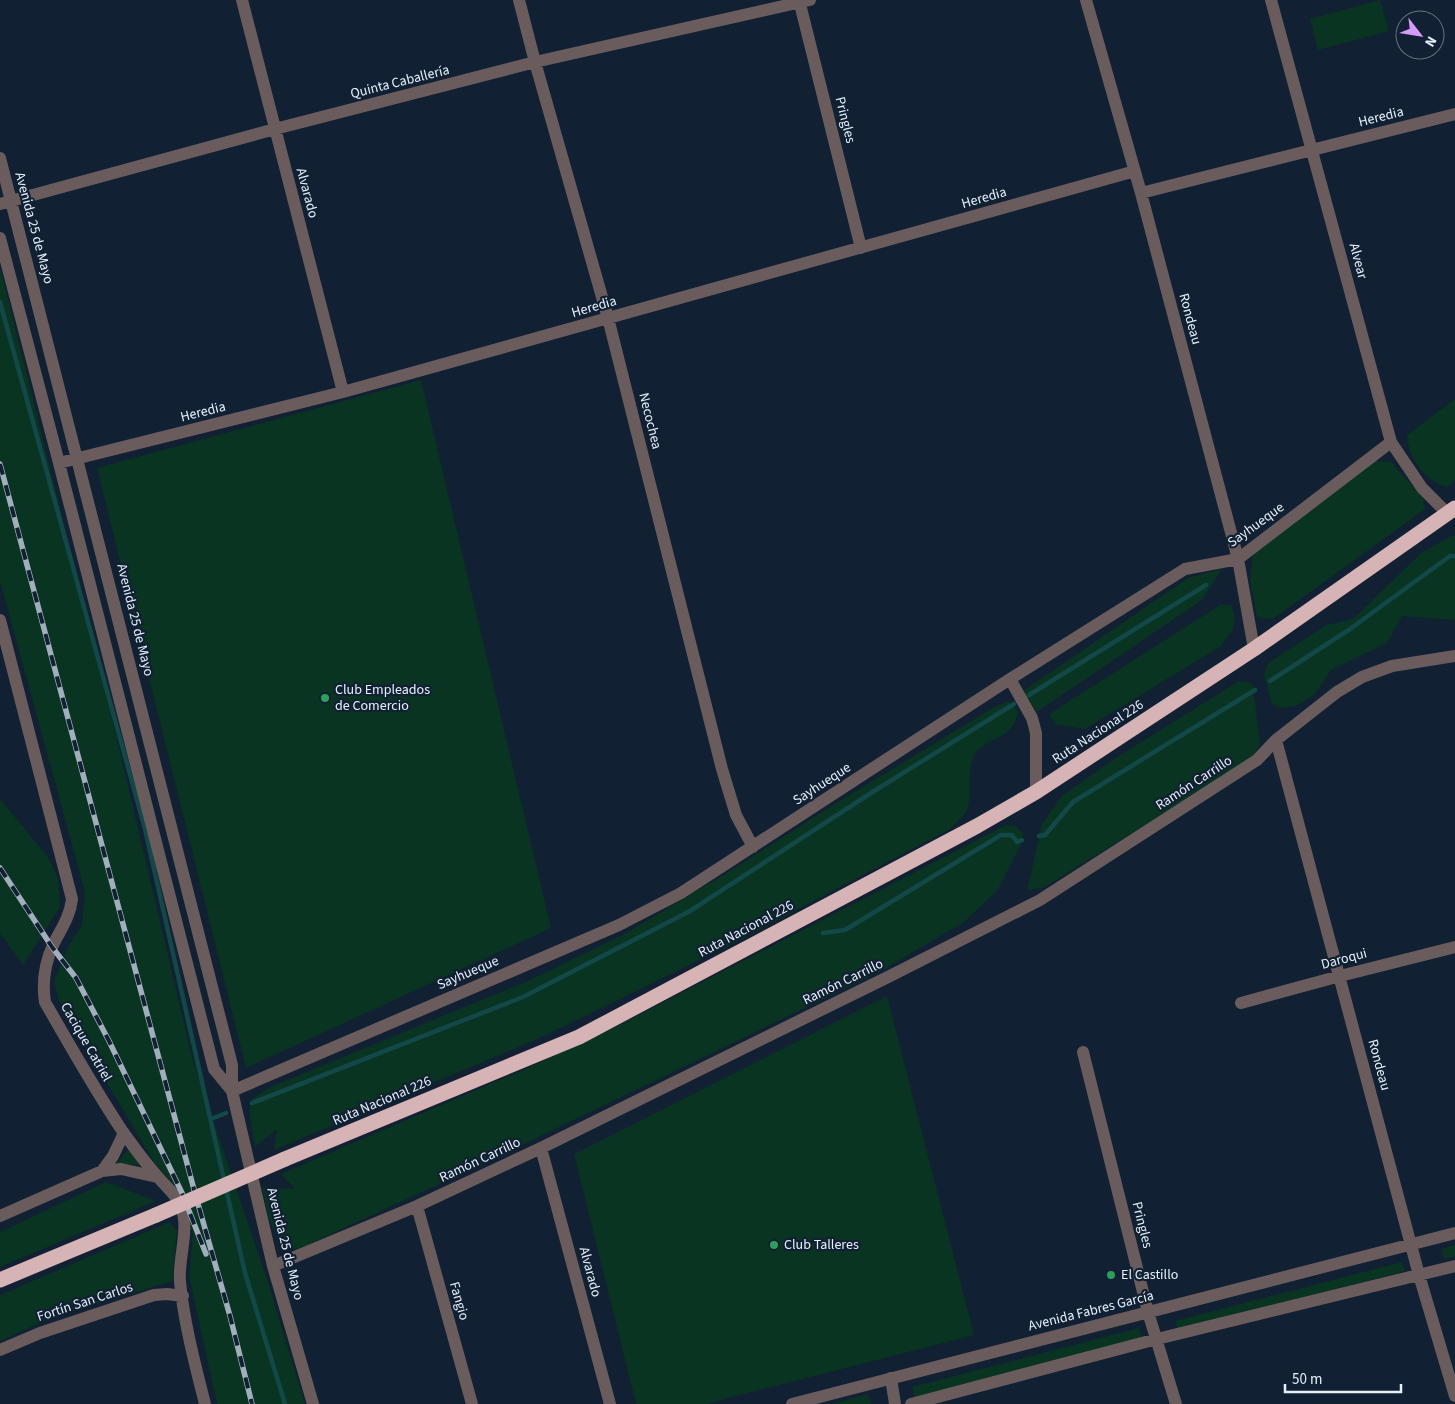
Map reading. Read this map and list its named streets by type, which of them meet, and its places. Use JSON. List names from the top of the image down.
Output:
{
  "streets": {
    "highway": ["Ruta Nacional 226"],
    "street": [
      "Quinta Caballería",
      "Heredia",
      "Pringles",
      "Alvarado",
      "Avenida 25 de Mayo",
      "Alvear",
      "Rondeau",
      "Necochea",
      "Sayhueque",
      "Ramón Carrillo",
      "Daroqui",
      "Cacique Catriel",
      "Fangio",
      "Fortín San Carlos",
      "Avenida Fabres García"
    ]
  },
  "crossings": [
    ["Quinta Caballería", "Pringles"],
    ["Quinta Caballería", "Alvarado"],
    ["Quinta Caballería", "Avenida 25 de Mayo"],
    ["Quinta Caballería", "Necochea"],
    ["Heredia", "Pringles"],
    ["Heredia", "Alvarado"],
    ["Heredia", "Avenida 25 de Mayo"],
    ["Heredia", "Alvear"],
    ["Heredia", "Rondeau"],
    ["Heredia", "Necochea"],
    ["Pringles", "Avenida Fabres García"],
    ["Alvarado", "Ramón Carrillo"],
    ["Avenida 25 de Mayo", "Sayhueque"],
    ["Avenida 25 de Mayo", "Ramón Carrillo"],
    ["Alvear", "Sayhueque"],
    ["Alvear", "Ruta Nacional 226"],
    ["Rondeau", "Sayhueque"],
    ["Rondeau", "Ruta Nacional 226"],
    ["Rondeau", "Ramón Carrillo"],
    ["Rondeau", "Daroqui"],
    ["Rondeau", "Avenida Fabres García"],
    ["Necochea", "Sayhueque"],
    ["Ramón Carrillo", "Fangio"],
    ["Cacique Catriel", "Fortín San Carlos"]
  ],
  "places": ["Club Empleados de Comercio", "Club Talleres", "El Castillo"],
  "scale_bar": "50 m",
  "north": "bottom right"
}
